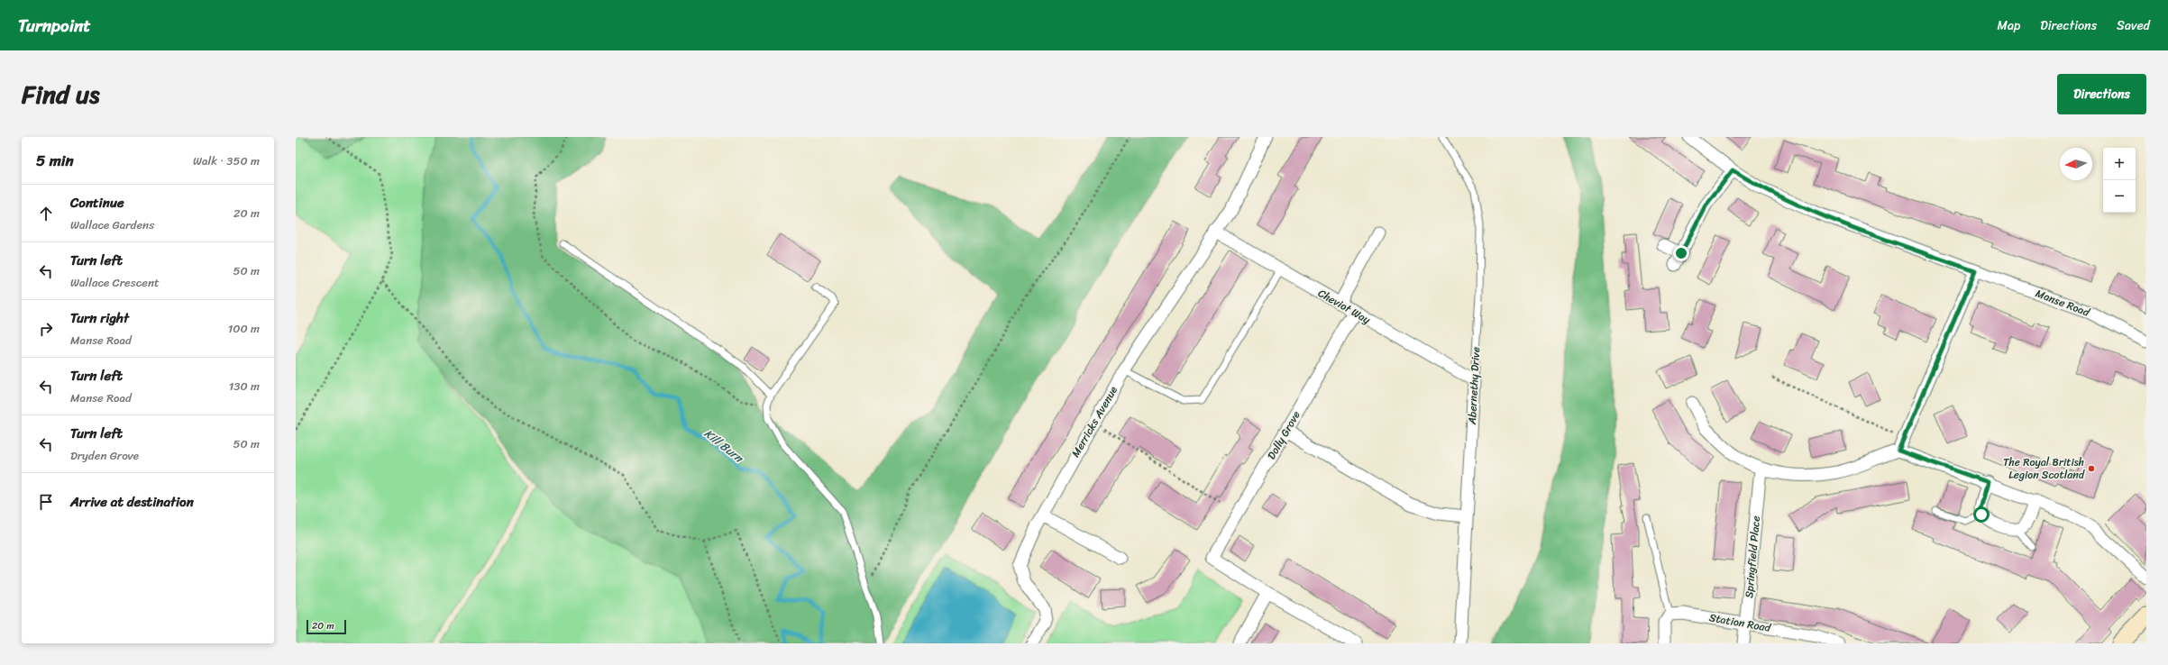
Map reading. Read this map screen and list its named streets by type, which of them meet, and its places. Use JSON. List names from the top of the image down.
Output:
{
  "streets": {
    "street": [
      "Manse Road",
      "Cheviot Way",
      "Abernethy Drive",
      "Merricks Avenue",
      "Dolly Grove",
      "Springfield Place",
      "Station Road"
    ]
  },
  "crossings": [
    ["Cheviot Way", "Abernethy Drive"],
    ["Cheviot Way", "Merricks Avenue"],
    ["Cheviot Way", "Dolly Grove"],
    ["Springfield Place", "Station Road"]
  ],
  "water": ["Kill Burn"],
  "places": ["The Royal British Legion Scotland"],
  "scale_bar": "20 m",
  "north": "left",
  "page": {
    "header": "Turnpoint",
    "nav": ["Map", "Directions", "Saved"],
    "title": "Find us",
    "buttons": "Directions",
    "heading": ["5 min", "Walk · 350 m"],
    "map_buttons": ["+", "−"],
    "list": [
      ["Continue", "Wallace Gardens", "20 m"],
      ["Turn left", "Wallace Crescent", "50 m"],
      ["Turn right", "Manse Road", "100 m"],
      ["Turn left", "Manse Road", "130 m"],
      ["Turn left", "Dryden Grove", "50 m"],
      "Arrive at destination"
    ],
    "scale": "20 m"
  }
}
